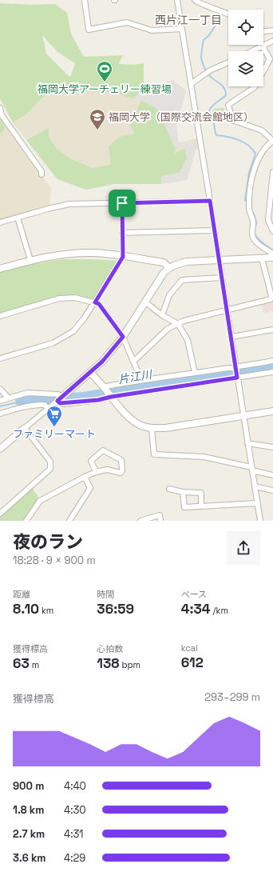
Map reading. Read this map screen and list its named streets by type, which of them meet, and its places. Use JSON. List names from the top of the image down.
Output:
{
  "districts": ["西片江一丁目"],
  "water": ["片江川"],
  "places": {
    "sports": ["福岡大学アーチェリー練習場"],
    "school or university": ["福岡大学（国際交流会館地区）"],
    "supermarket": ["ファミリーマート"]
  },
  "page": {
    "heading": ["夜のラン", "18:28 · 9 × 900 m"],
    "stats": [
      ["距離", "8.10 km"],
      ["時間", "36:59"],
      ["ペース", "4:34 /km"],
      ["獲得標高", "63 m"],
      ["心拍数", "138 bpm"],
      ["kcal", "612"]
    ],
    "chart": ["獲得標高", "293–299 m"],
    "list": [
      {
        "name": "900 m",
        "note": "4:40"
      },
      {
        "name": "1.8 km",
        "note": "4:30"
      },
      {
        "name": "2.7 km",
        "note": "4:31"
      },
      {
        "name": "3.6 km",
        "note": "4:29"
      }
    ]
  }
}
